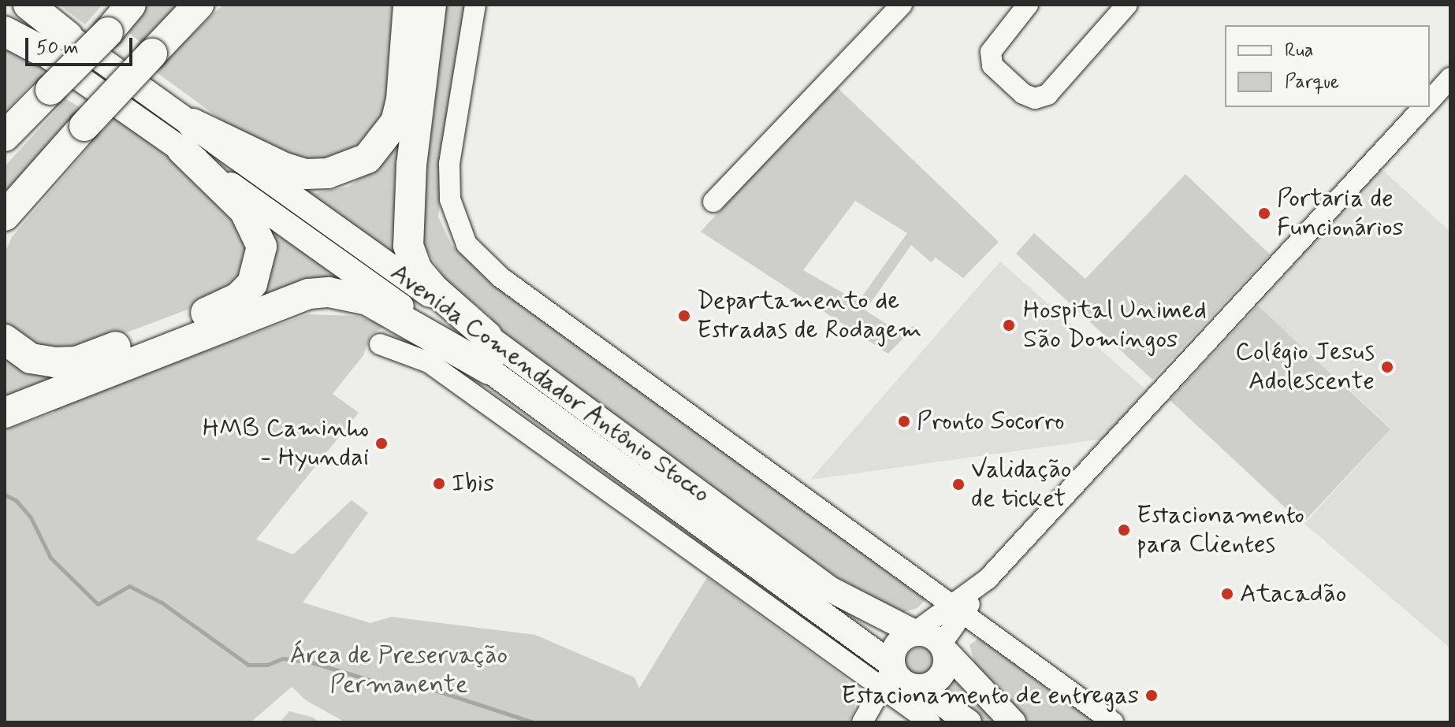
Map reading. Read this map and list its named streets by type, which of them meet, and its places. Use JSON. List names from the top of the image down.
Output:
{
  "streets": {
    "main road": ["Avenida Comendador Antônio Stocco"]
  },
  "parks": ["Área de Preservação Permanente"],
  "places": [
    "Portaria de Funcionários",
    "Departamento de Estradas de Rodagem",
    "Hospital Unimed São Domingos",
    "Colégio Jesus Adolescente",
    "Pronto Socorro",
    "HMB Caminho - Hyundai",
    "Ibis",
    "Validação de ticket",
    "Estacionamento para Clientes",
    "Atacadão",
    "Estacionamento de entregas"
  ],
  "legend": ["Rua", "Parque"],
  "scale_bar": "50 m"
}
